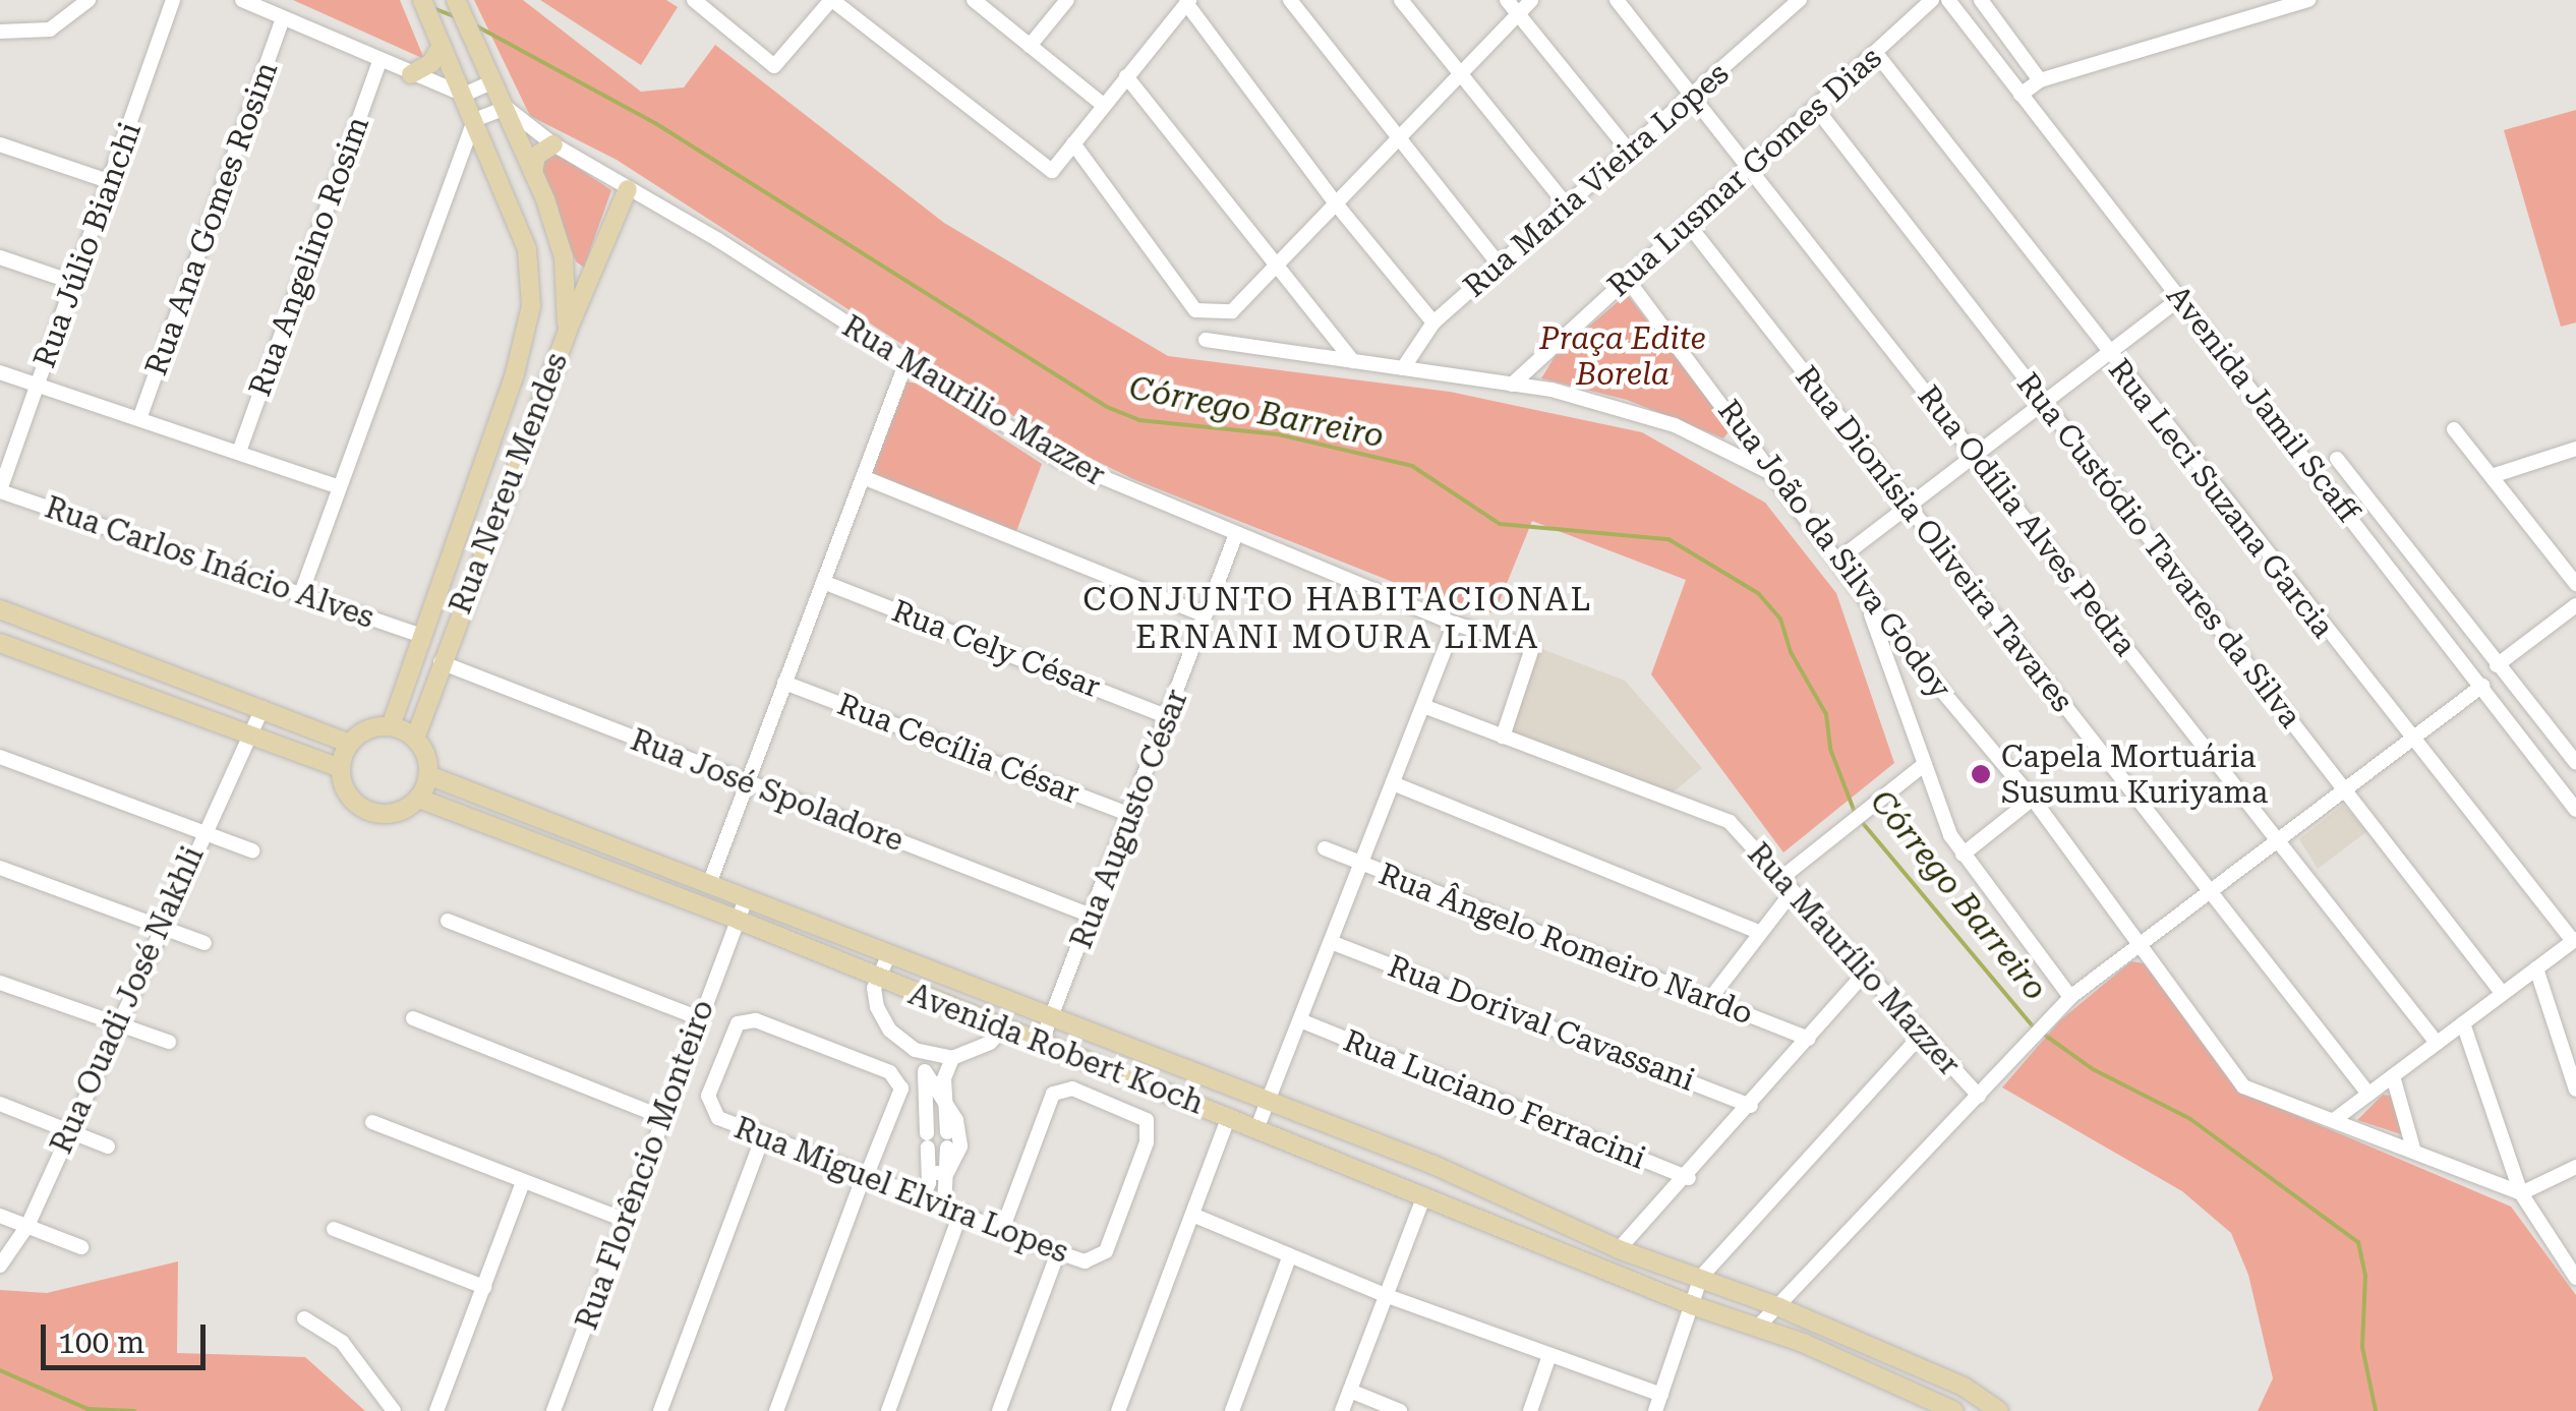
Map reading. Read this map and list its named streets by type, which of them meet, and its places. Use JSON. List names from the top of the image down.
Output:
{
  "streets": {
    "main road": ["Rua Nereu Mendes", "Avenida Robert Koch"],
    "street": [
      "Rua Lusmar Gomes Dias",
      "Rua Maria Vieira Lopes",
      "Rua Ana Gomes Rosim",
      "Rua Júlio Bianchi",
      "Rua Angelino Rosim",
      "Rua Maurilio Mazzer",
      "Avenida Jamil Scaff",
      "Rua Leci Suzana Garcia",
      "Rua Odília Alves Pedra",
      "Rua Dionísia Oliveira Tavares",
      "Rua João da Silva Godoy",
      "Rua Custódio Tavares da Silva",
      "Rua Carlos Inácio Alves",
      "Rua Cely César",
      "Rua Cecília César",
      "Rua José Spoladore",
      "Rua Augusto César",
      "Rua Ângelo Romeiro Nardo",
      "Rua Maurílio Mazzer",
      "Rua Ouadi José Nakhli",
      "Rua Dorival Cavassani",
      "Rua Luciano Ferracini",
      "Rua Florêncio Monteiro",
      "Rua Miguel Elvira Lopes"
    ]
  },
  "crossings": [
    ["Rua Lusmar Gomes Dias", "Rua Leci Suzana Garcia"],
    ["Rua Lusmar Gomes Dias", "Rua Odília Alves Pedra"],
    ["Rua Lusmar Gomes Dias", "Rua Dionísia Oliveira Tavares"],
    ["Rua Lusmar Gomes Dias", "Rua João da Silva Godoy"],
    ["Rua Lusmar Gomes Dias", "Rua Custódio Tavares da Silva"],
    ["Rua Maria Vieira Lopes", "Rua Odília Alves Pedra"],
    ["Rua Júlio Bianchi", "Rua Carlos Inácio Alves"],
    ["Rua Maurilio Mazzer", "Rua Nereu Mendes"],
    ["Rua Maurilio Mazzer", "Rua Augusto César"],
    ["Rua Maurilio Mazzer", "Rua Maurílio Mazzer"],
    ["Rua Nereu Mendes", "Rua Carlos Inácio Alves"],
    ["Rua Nereu Mendes", "Rua José Spoladore"],
    ["Rua Nereu Mendes", "Avenida Robert Koch"],
    ["Rua Cely César", "Rua Augusto César"],
    ["Rua Cecília César", "Rua Augusto César"],
    ["Rua José Spoladore", "Rua Augusto César"],
    ["Rua Augusto César", "Avenida Robert Koch"],
    ["Avenida Robert Koch", "Rua Florêncio Monteiro"]
  ],
  "districts": ["CONJUNTO HABITACIONAL ERNANI MOURA LIMA"],
  "water": ["Córrego Barreiro"],
  "parks": ["Praça Edite Borela"],
  "places": ["Capela Mortuária Susumu Kuriyama"],
  "scale_bar": "100 m"
}
